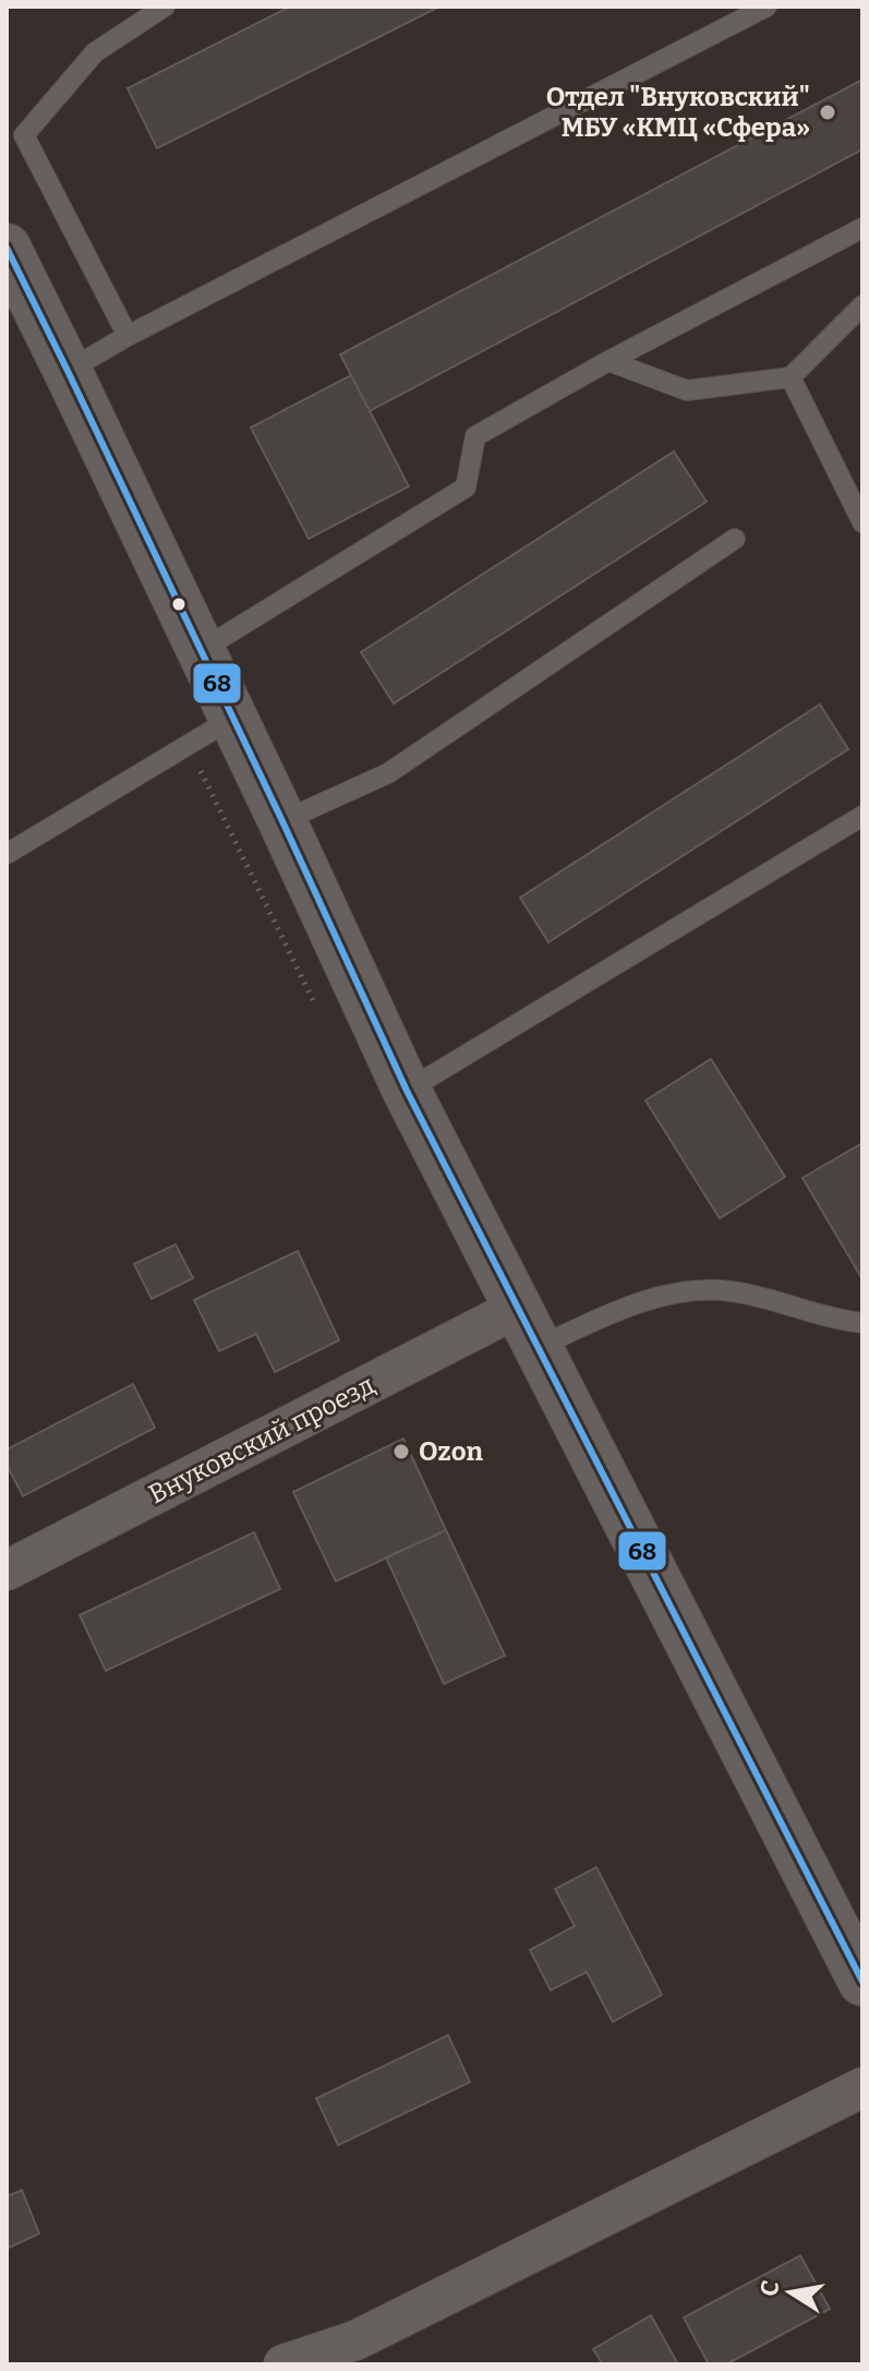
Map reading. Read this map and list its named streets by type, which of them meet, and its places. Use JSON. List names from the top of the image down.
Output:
{
  "streets": {
    "street": ["Внуковский проезд"]
  },
  "places": ["Отдел \"Внуковский\" МБУ «КМЦ «Сфера»", "Ozon"],
  "lines": ["transit line 68"],
  "north": "left"
}
